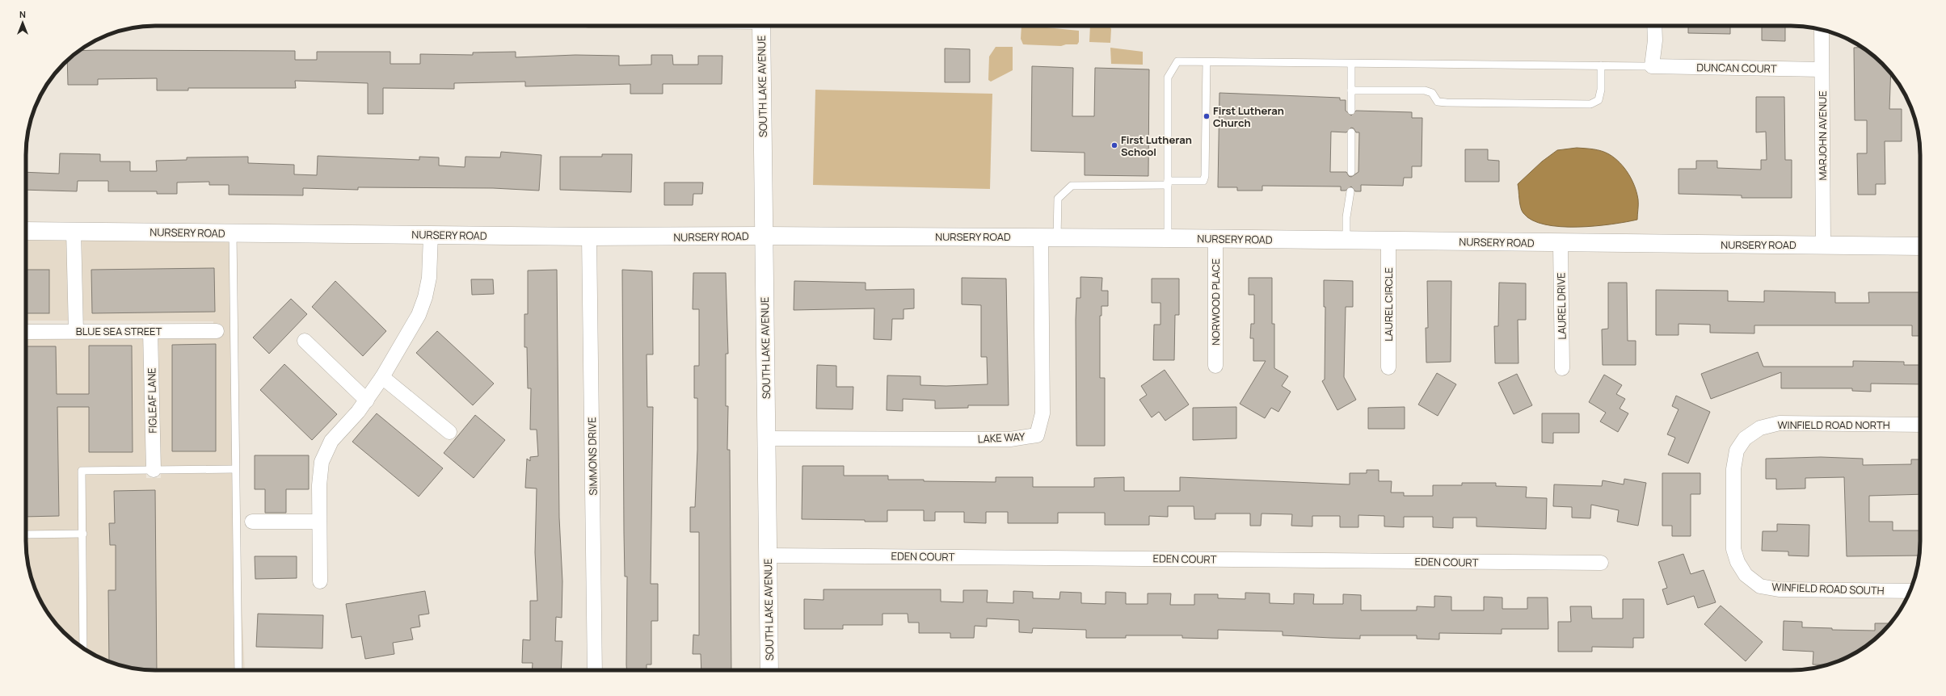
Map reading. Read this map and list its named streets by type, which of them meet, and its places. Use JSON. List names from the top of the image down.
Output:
{
  "streets": {
    "street": [
      "DUNCAN COURT",
      "SOUTH LAKE AVENUE",
      "MARJOHN AVENUE",
      "NURSERY ROAD",
      "NORWOOD PLACE",
      "LAUREL CIRCLE",
      "LAUREL DRIVE",
      "BLUE SEA STREET",
      "FIGLEAF LANE",
      "WINFIELD ROAD NORTH",
      "LAKE WAY",
      "SIMMONS DRIVE",
      "EDEN COURT",
      "WINFIELD ROAD SOUTH"
    ]
  },
  "crossings": [
    ["DUNCAN COURT", "MARJOHN AVENUE"],
    ["SOUTH LAKE AVENUE", "NURSERY ROAD"],
    ["SOUTH LAKE AVENUE", "LAKE WAY"],
    ["SOUTH LAKE AVENUE", "EDEN COURT"],
    ["MARJOHN AVENUE", "NURSERY ROAD"],
    ["NURSERY ROAD", "NORWOOD PLACE"],
    ["NURSERY ROAD", "LAUREL CIRCLE"],
    ["NURSERY ROAD", "LAUREL DRIVE"],
    ["NURSERY ROAD", "LAKE WAY"],
    ["NURSERY ROAD", "SIMMONS DRIVE"],
    ["BLUE SEA STREET", "FIGLEAF LANE"],
    ["WINFIELD ROAD NORTH", "WINFIELD ROAD SOUTH"]
  ],
  "places": ["First Lutheran Church", "First Lutheran School"],
  "north": "top"
}
